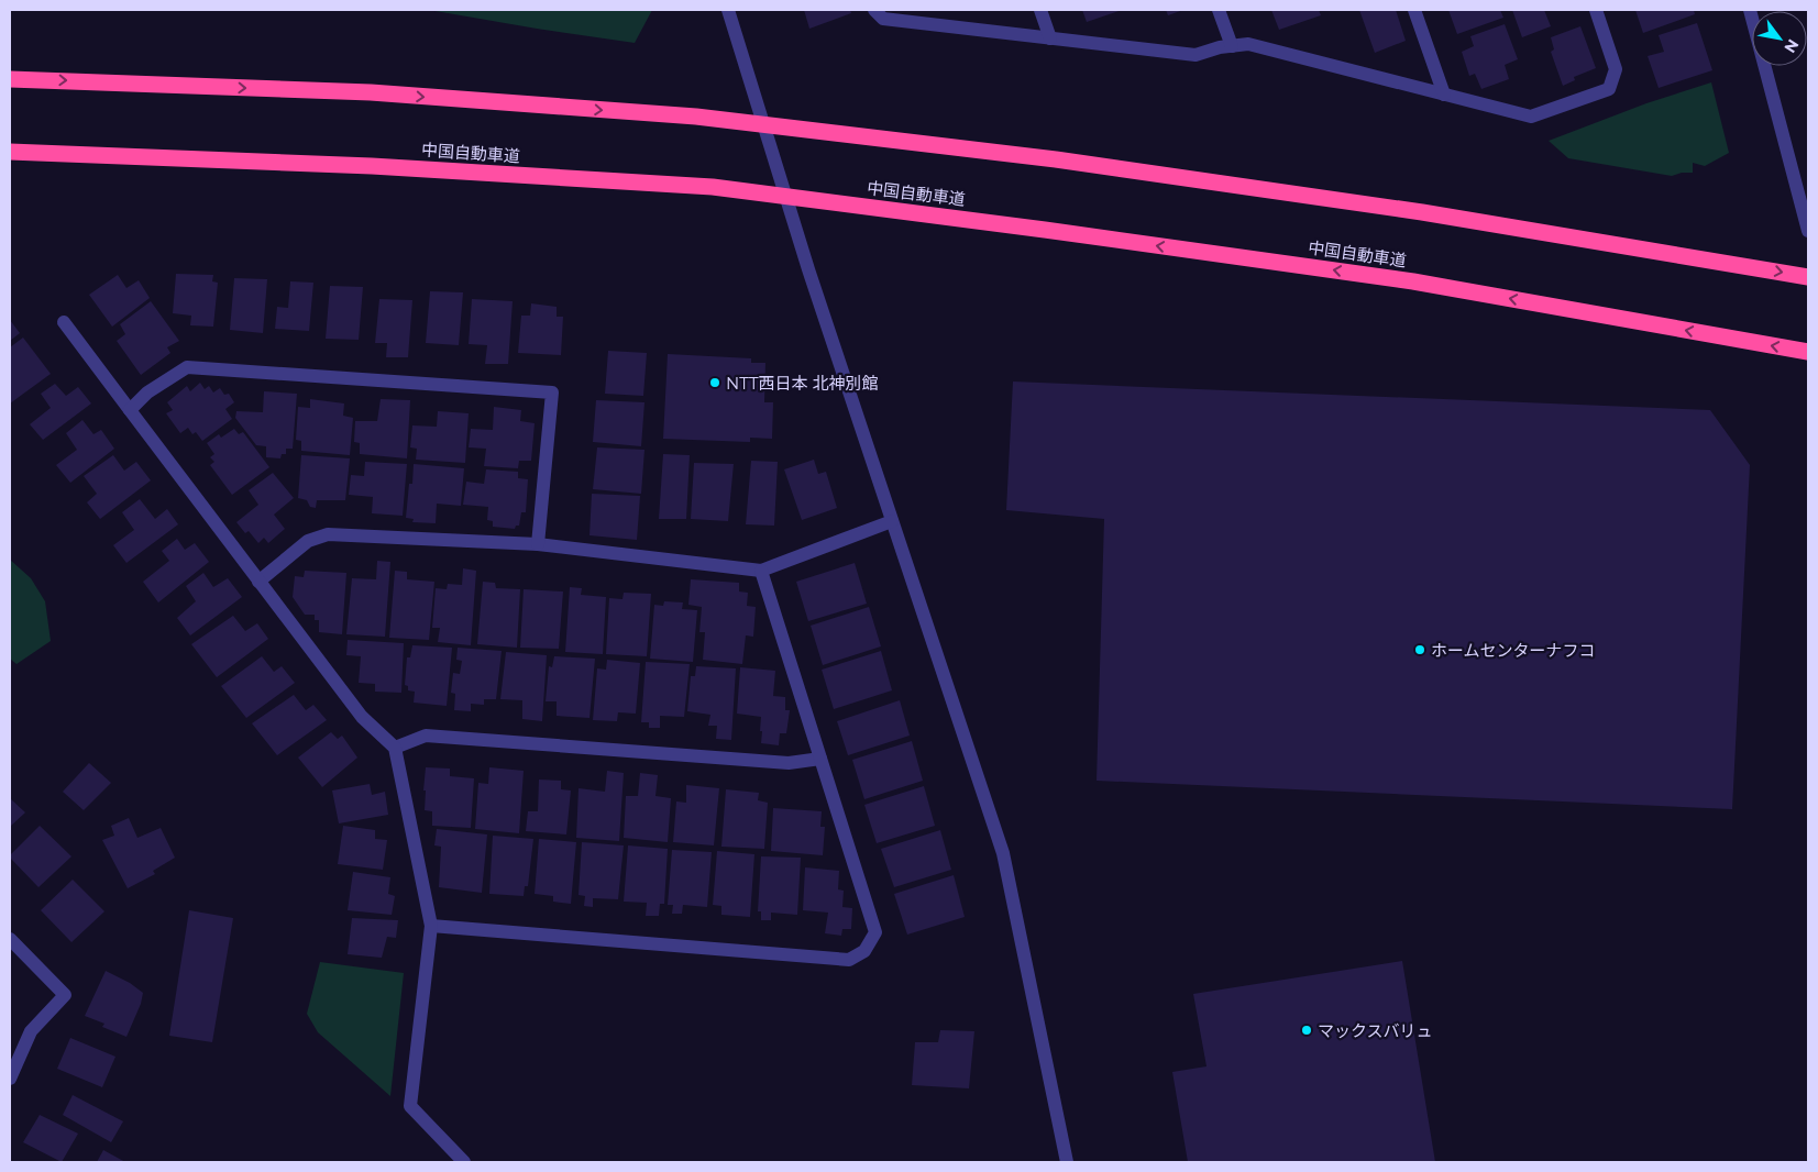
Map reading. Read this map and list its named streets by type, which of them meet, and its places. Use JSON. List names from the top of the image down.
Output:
{
  "streets": {
    "highway": ["中国自動車道"]
  },
  "places": ["NTT西日本 北神別館", "ホームセンターナフコ", "マックスバリュ"],
  "north": "bottom right"
}
